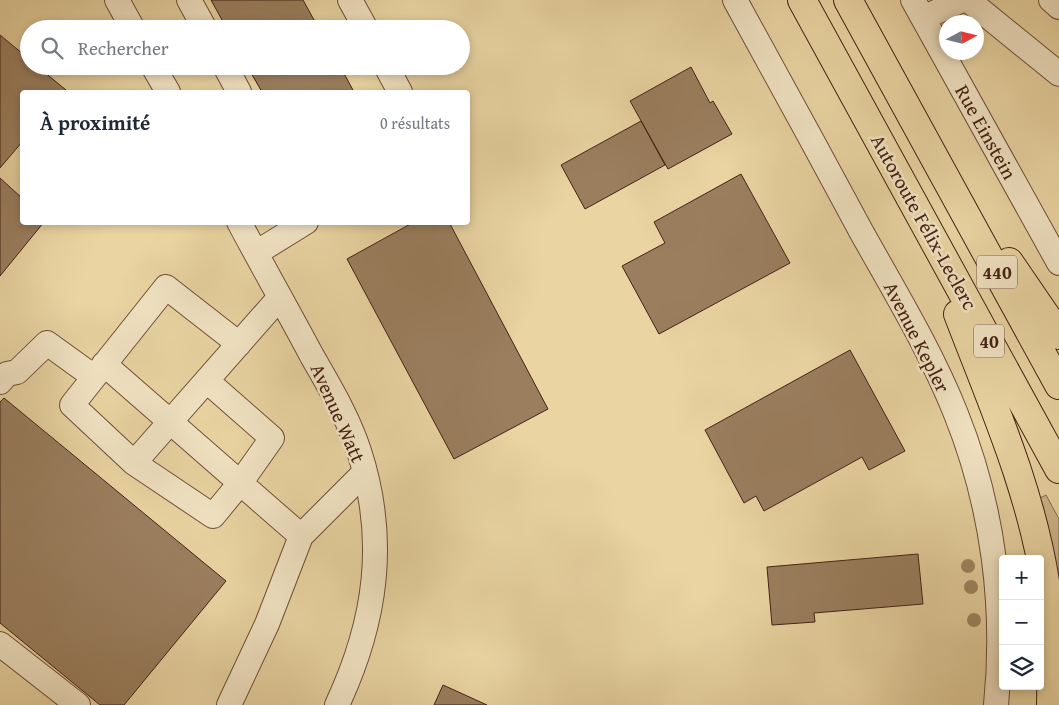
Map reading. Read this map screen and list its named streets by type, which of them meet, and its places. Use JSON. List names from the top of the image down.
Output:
{
  "streets": {
    "highway": ["Autoroute Félix-Leclerc", "440", "40"],
    "street": ["Rue Einstein", "Avenue Kepler", "Avenue Watt"]
  },
  "north": "right",
  "page": {
    "search": "Rechercher",
    "heading": ["À proximité", "0 résultats"],
    "map_buttons": ["+", "−"]
  }
}
